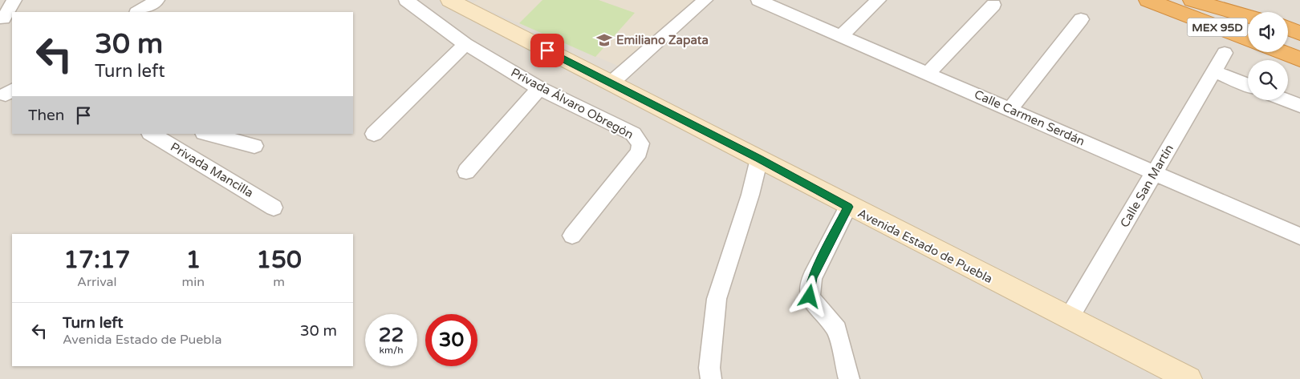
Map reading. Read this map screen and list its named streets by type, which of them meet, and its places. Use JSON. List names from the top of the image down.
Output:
{
  "streets": {
    "highway": ["MEX 95D"],
    "street": [
      "Privada Álvaro Obregón",
      "Calle Carmen Serdán",
      "Privada Mancilla",
      "Calle San Martín",
      "Avenida Estado de Puebla"
    ]
  },
  "crossings": [
    ["Calle Carmen Serdán", "Calle San Martín"],
    ["Calle San Martín", "Avenida Estado de Puebla"]
  ],
  "places": {
    "school or university": ["Emiliano Zapata"]
  },
  "page": {
    "turn": ["30 m", "Turn left"],
    "then": "Then",
    "eta": [
      "17:17",
      "Arrival",
      "1",
      "min",
      "150",
      "m"
    ],
    "list": [
      {
        "name": "Turn left",
        "note": "Avenida Estado de Puebla",
        "value": "30 m"
      }
    ],
    "speed": "22 km/h",
    "limit": "30"
  }
}
